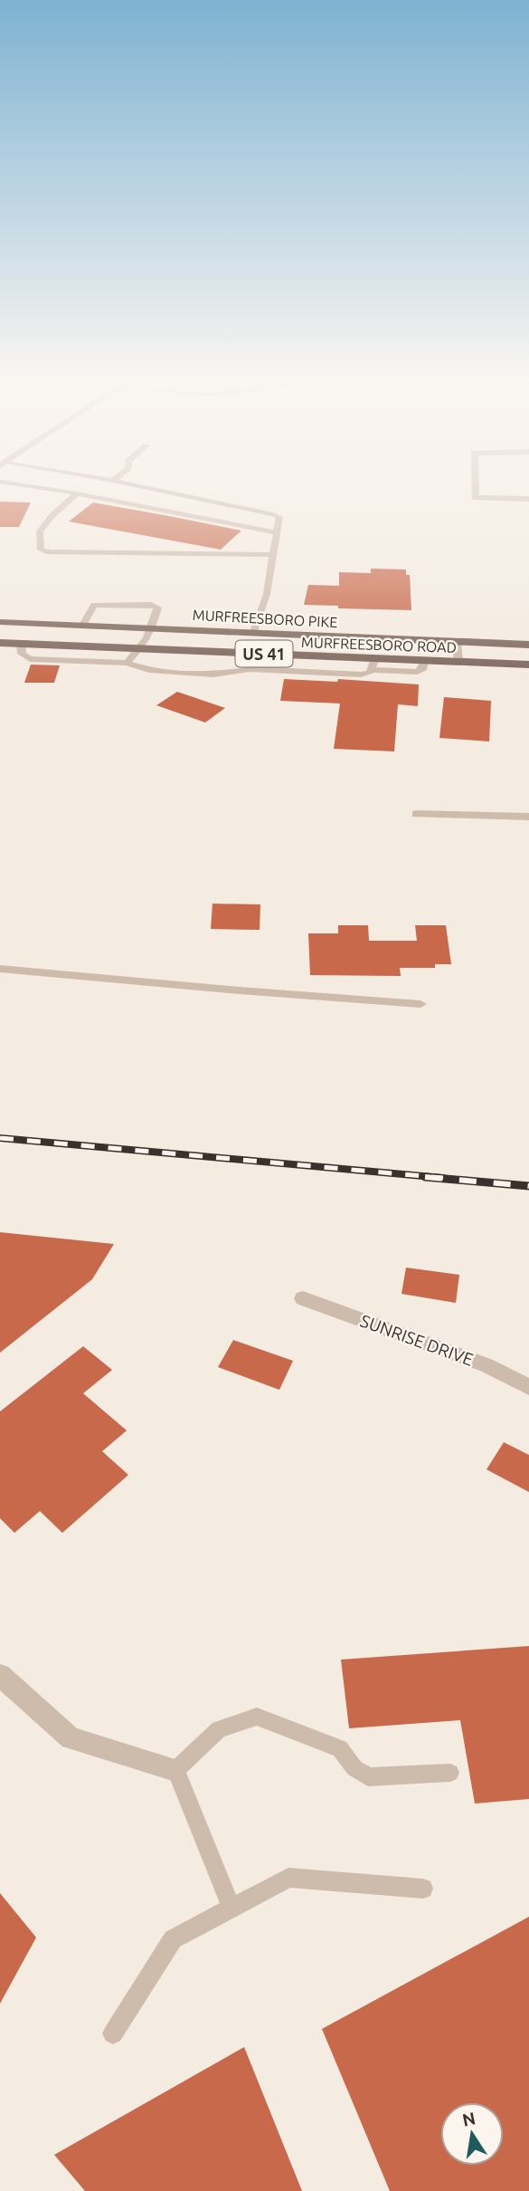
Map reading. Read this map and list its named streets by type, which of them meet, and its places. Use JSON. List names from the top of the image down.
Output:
{
  "streets": {
    "main road": ["MURFREESBORO PIKE", "MURFREESBORO ROAD", "US 41"],
    "street": ["SUNRISE DRIVE"]
  },
  "north": "top"
}
